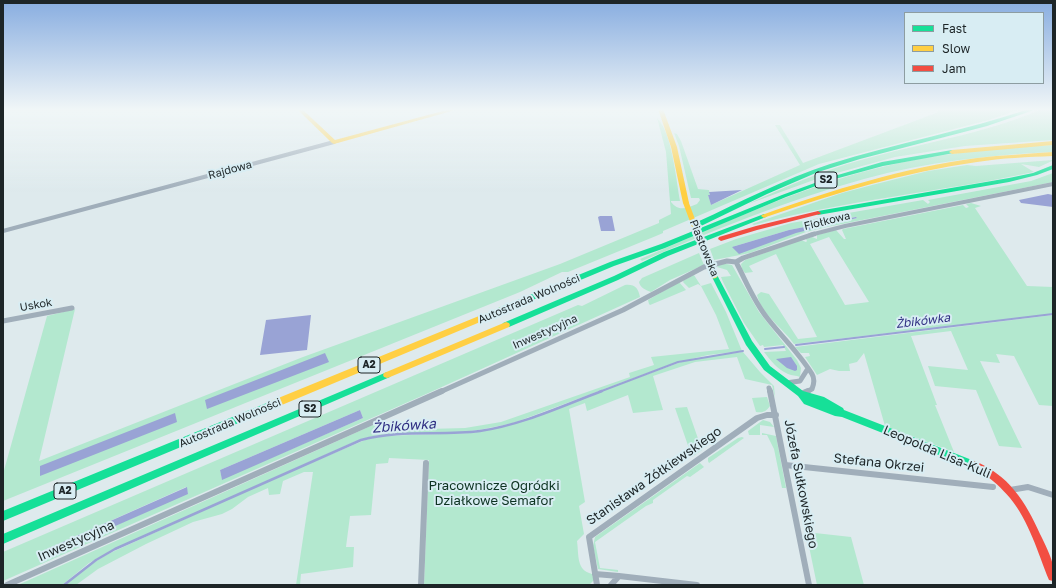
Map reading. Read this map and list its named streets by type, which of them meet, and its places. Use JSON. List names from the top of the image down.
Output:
{
  "streets": {
    "main road": [
      "Rajdowa",
      "S2",
      "Piastowska",
      "Autostrada Wolności",
      "A2",
      "Leopolda Lisa-Kuli"
    ],
    "street": [
      "Fiołkowa",
      "Uskok",
      "Inwestycyjna",
      "Stefana Okrzei",
      "Stanisława Żółkiewskiego",
      "Józefa Sułkowskiego"
    ]
  },
  "crossings": [
    ["S2", "Autostrada Wolności"],
    ["Fiołkowa", "Inwestycyjna"],
    ["Piastowska", "Leopolda Lisa-Kuli"],
    ["Stefana Okrzei", "Józefa Sułkowskiego"],
    ["Stanisława Żółkiewskiego", "Józefa Sułkowskiego"]
  ],
  "water": ["Żbikówka"],
  "parks": ["Pracownicze Ogródki Działkowe Semafor"],
  "legend": ["Fast", "Slow", "Jam"]
}
